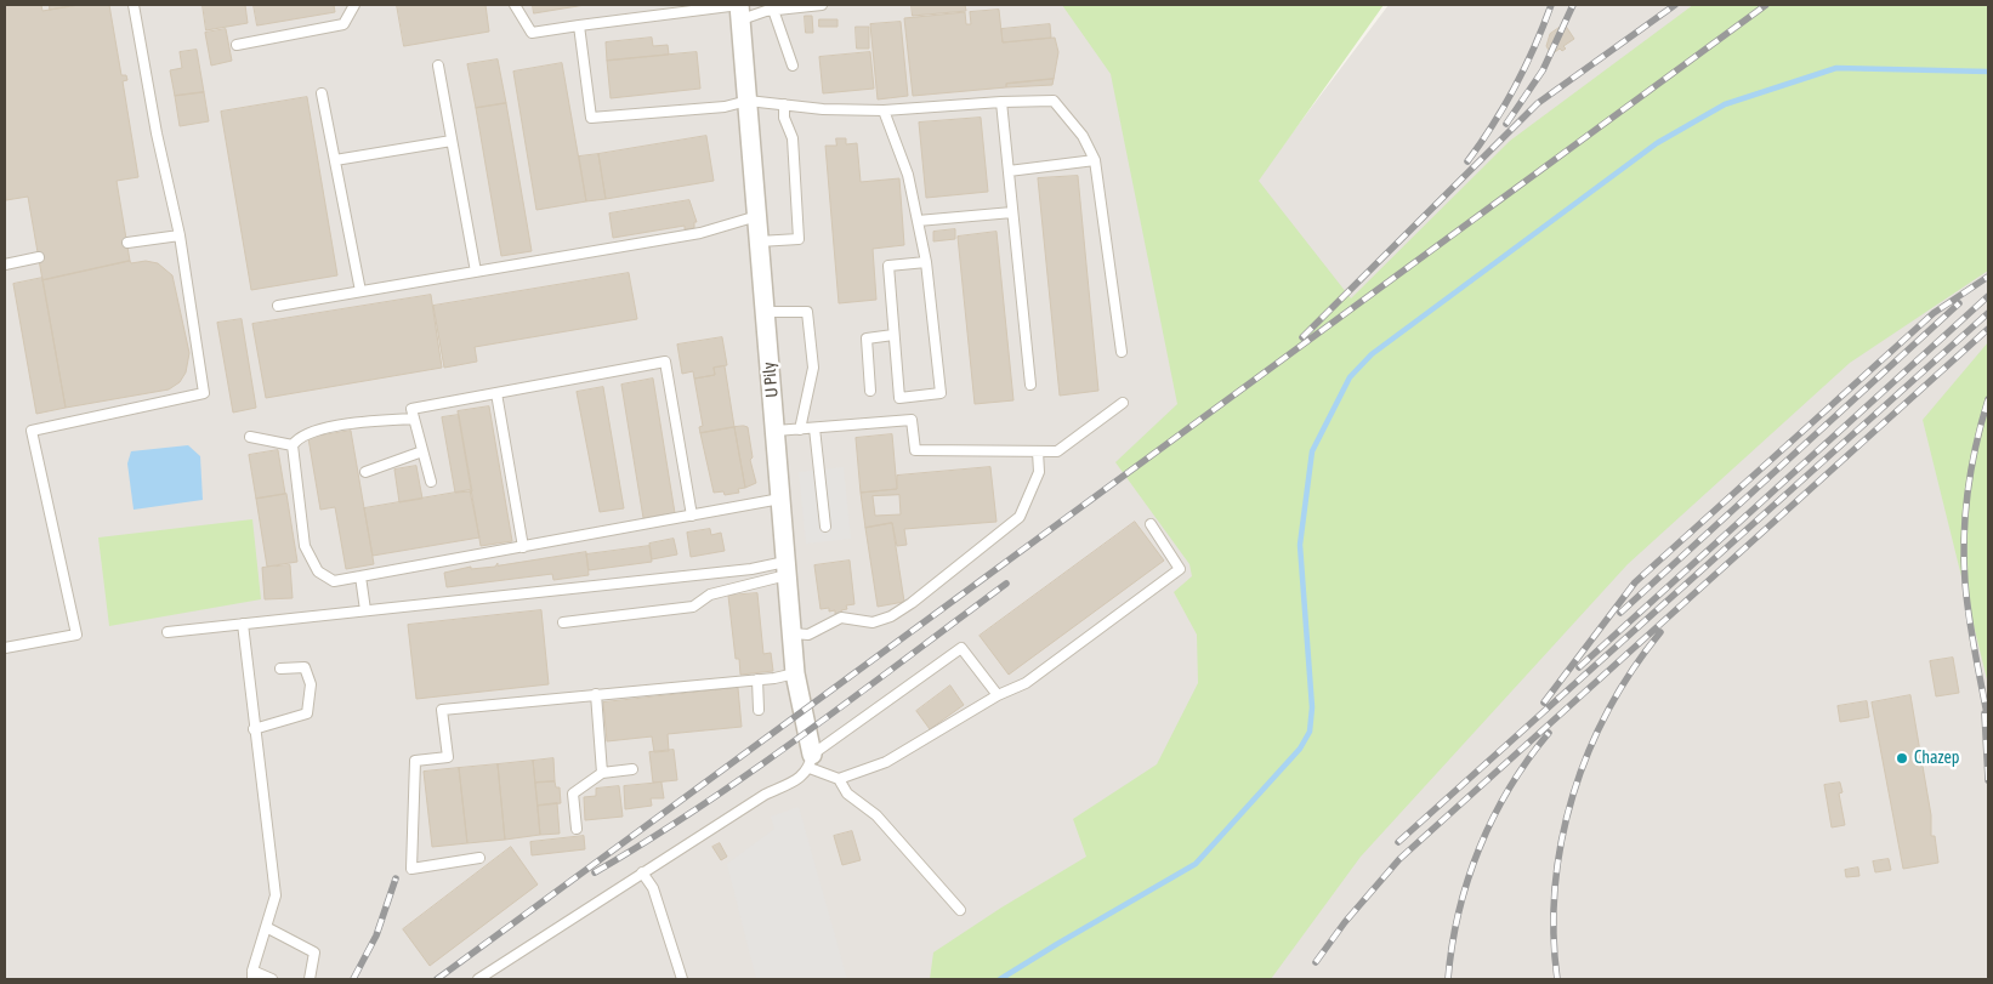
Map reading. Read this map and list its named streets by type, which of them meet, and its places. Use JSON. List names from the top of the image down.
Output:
{
  "streets": {
    "street": ["U Pily"]
  },
  "places": ["Chazep"]
}
